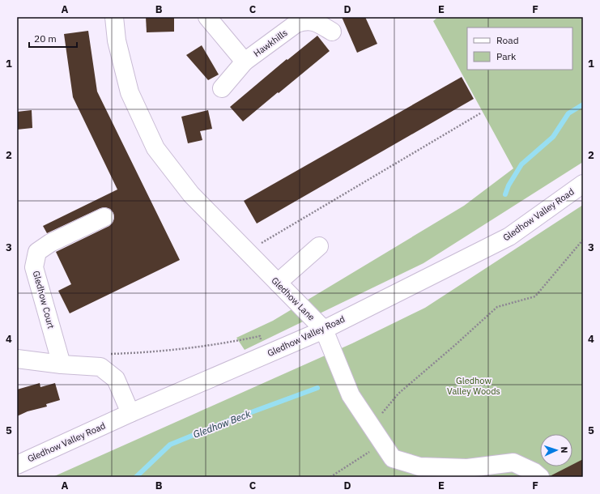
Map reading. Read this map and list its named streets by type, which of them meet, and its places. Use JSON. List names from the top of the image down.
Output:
{
  "streets": {
    "street": [
      "Hawkhills",
      "Gledhow Valley Road",
      "Gledhow Lane",
      "Gledhow Court"
    ]
  },
  "crossings": [
    ["Gledhow Valley Road", "Gledhow Lane"]
  ],
  "water": ["Gledhow Beck"],
  "parks": ["Gledhow Valley Woods"],
  "legend": ["Road", "Park"],
  "scale_bar": "20 m",
  "north": "right",
  "grid": {
    "columns": [
      "A",
      "B",
      "C",
      "D",
      "E",
      "F"
    ],
    "rows": [
      "1",
      "2",
      "3",
      "4",
      "5"
    ]
  }
}
